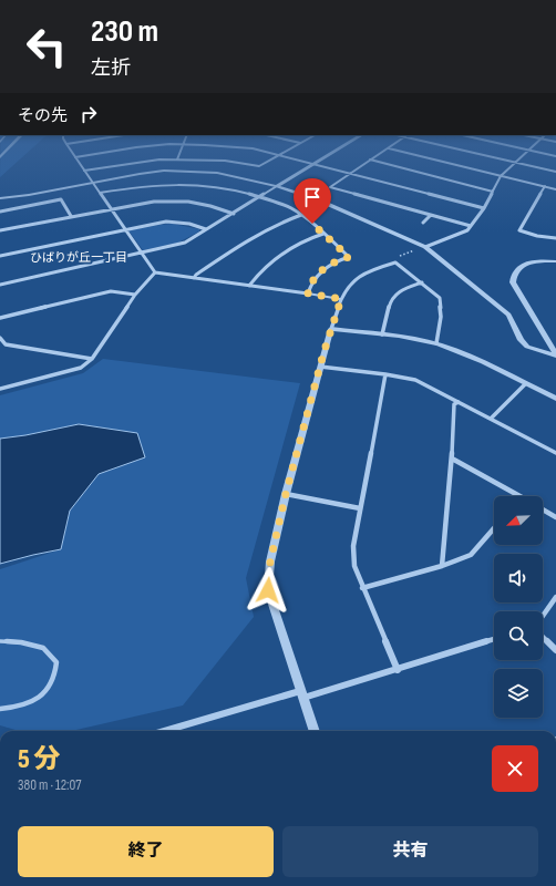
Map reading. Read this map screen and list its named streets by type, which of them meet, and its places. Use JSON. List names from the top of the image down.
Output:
{
  "districts": ["ひばりが丘一丁目"],
  "north": "bottom left",
  "page": {
    "turn": ["230 m", "左折"],
    "then": "その先",
    "heading": ["5 分", "380 m · 12:07"],
    "buttons": ["終了", "共有"]
  }
}
